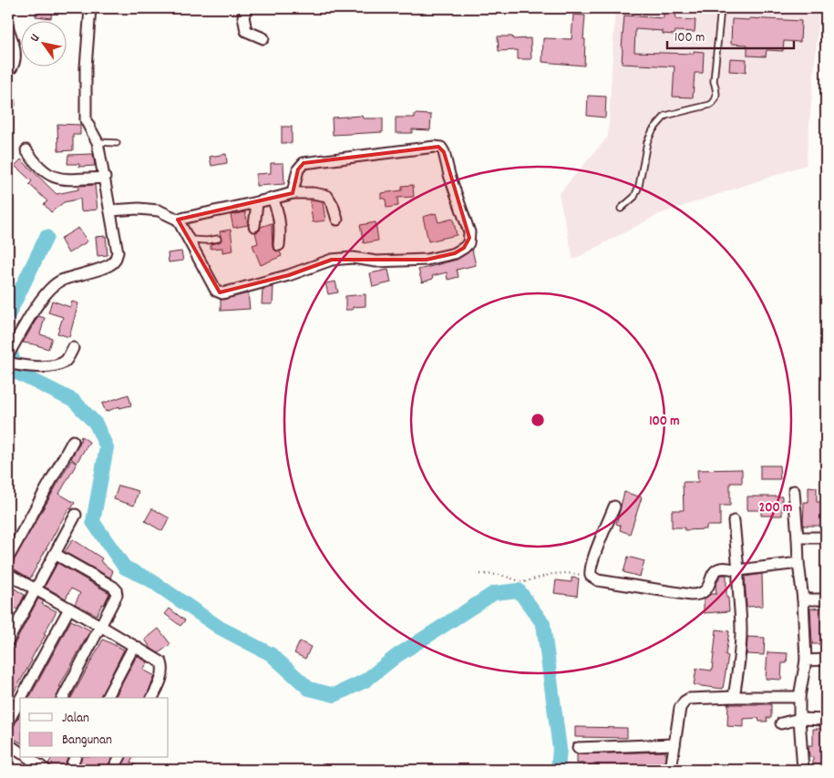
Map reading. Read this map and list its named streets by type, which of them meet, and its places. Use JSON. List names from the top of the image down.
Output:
{
  "legend": ["Jalan", "Bangunan"],
  "scale_bar": "100 m",
  "north": "top left",
  "rings": ["100 m", "200 m"]
}
